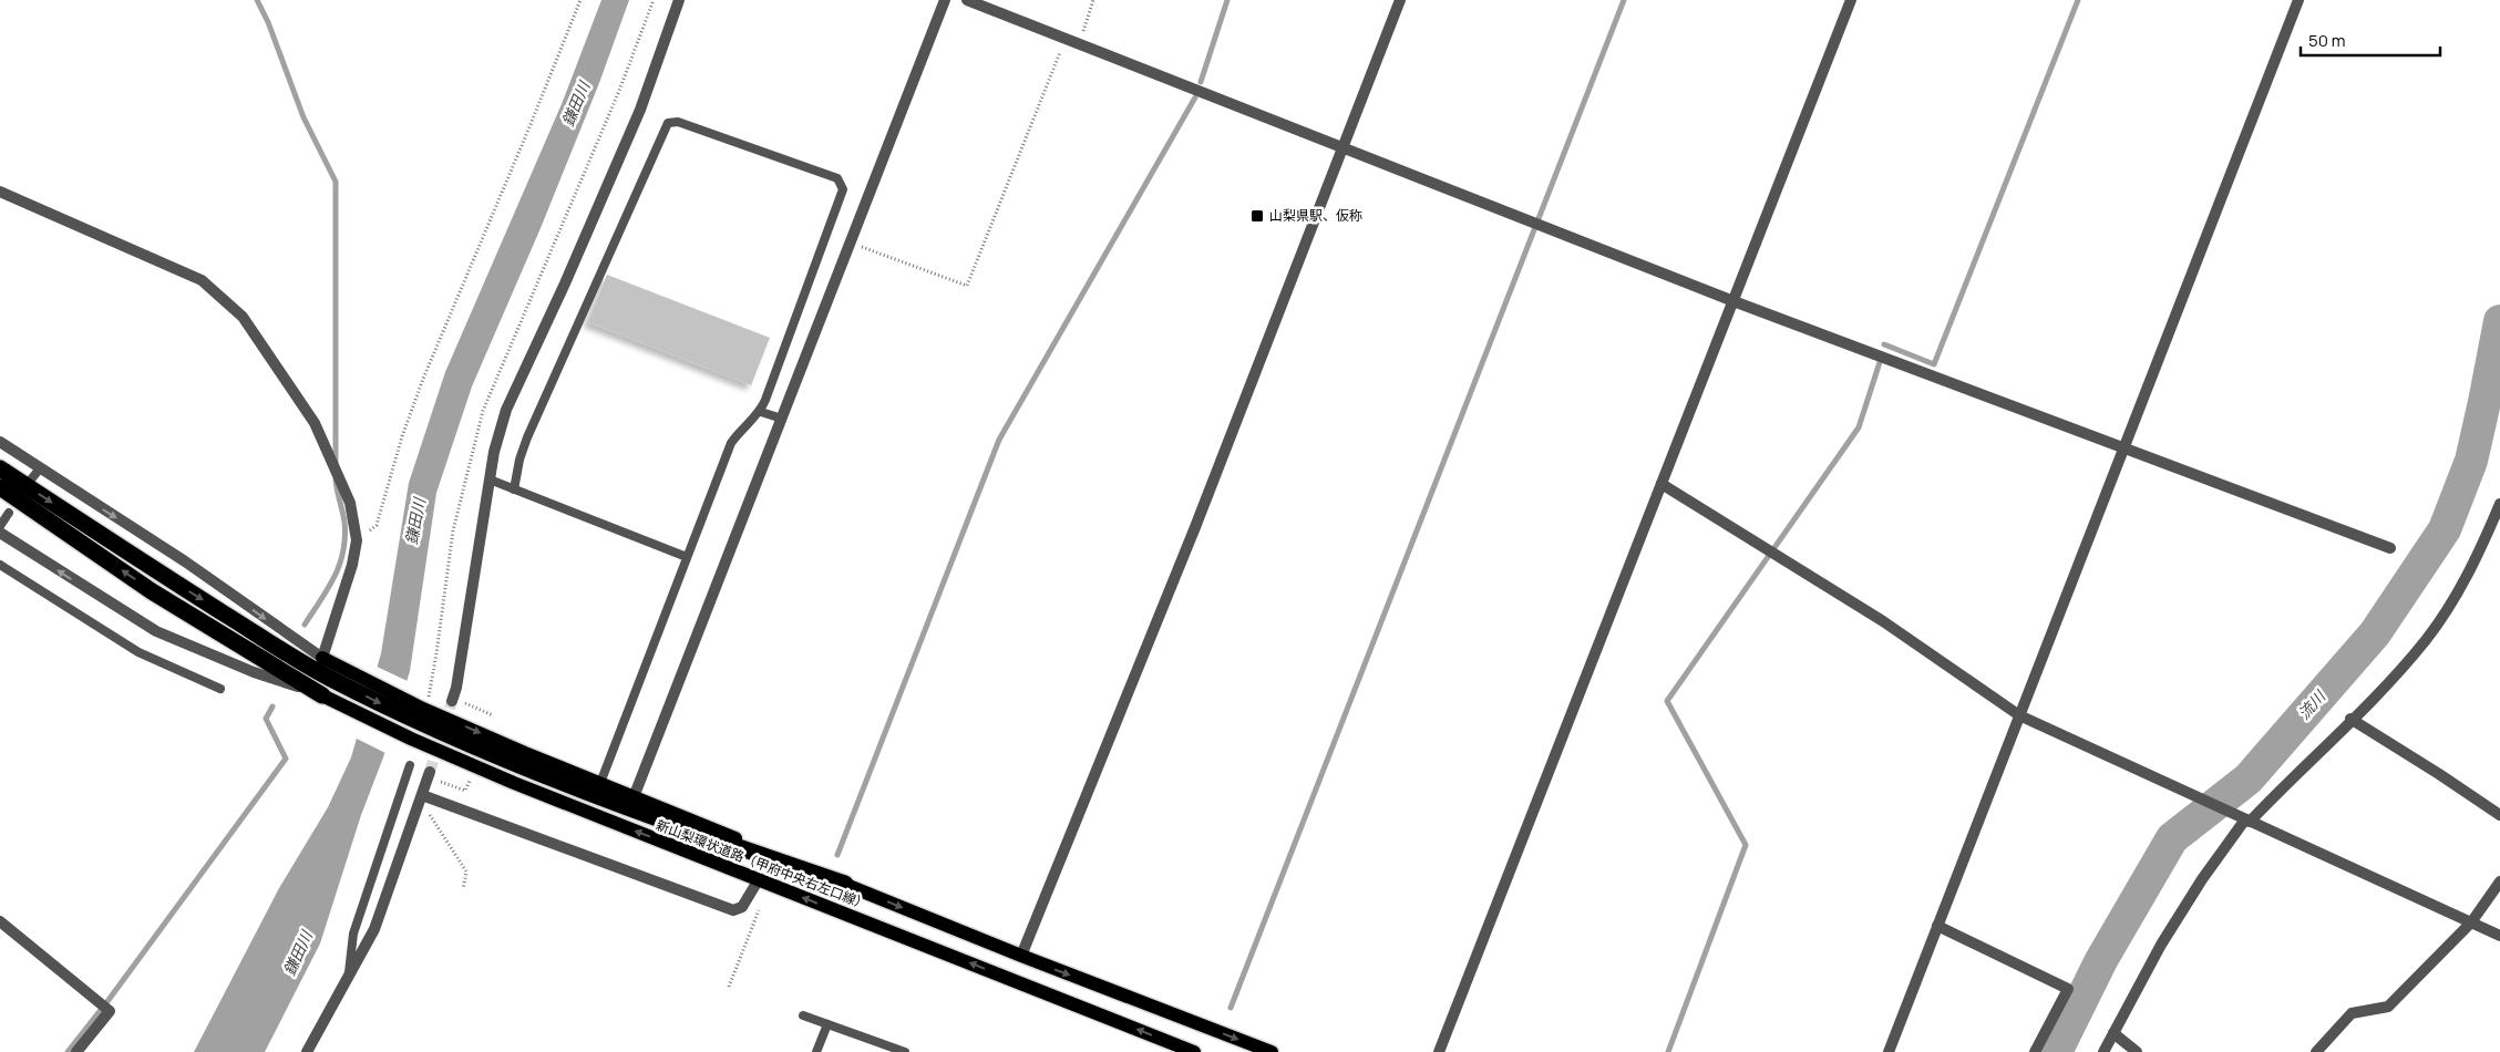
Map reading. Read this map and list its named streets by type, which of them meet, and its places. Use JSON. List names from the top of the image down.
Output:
{
  "streets": {
    "main road": ["新山梨環状道路（甲府中央右左口線）"]
  },
  "water": ["鎌田川", "流川"],
  "places": {
    "transit": ["山梨県駅、仮称"]
  },
  "scale_bar": "50 m"
}
